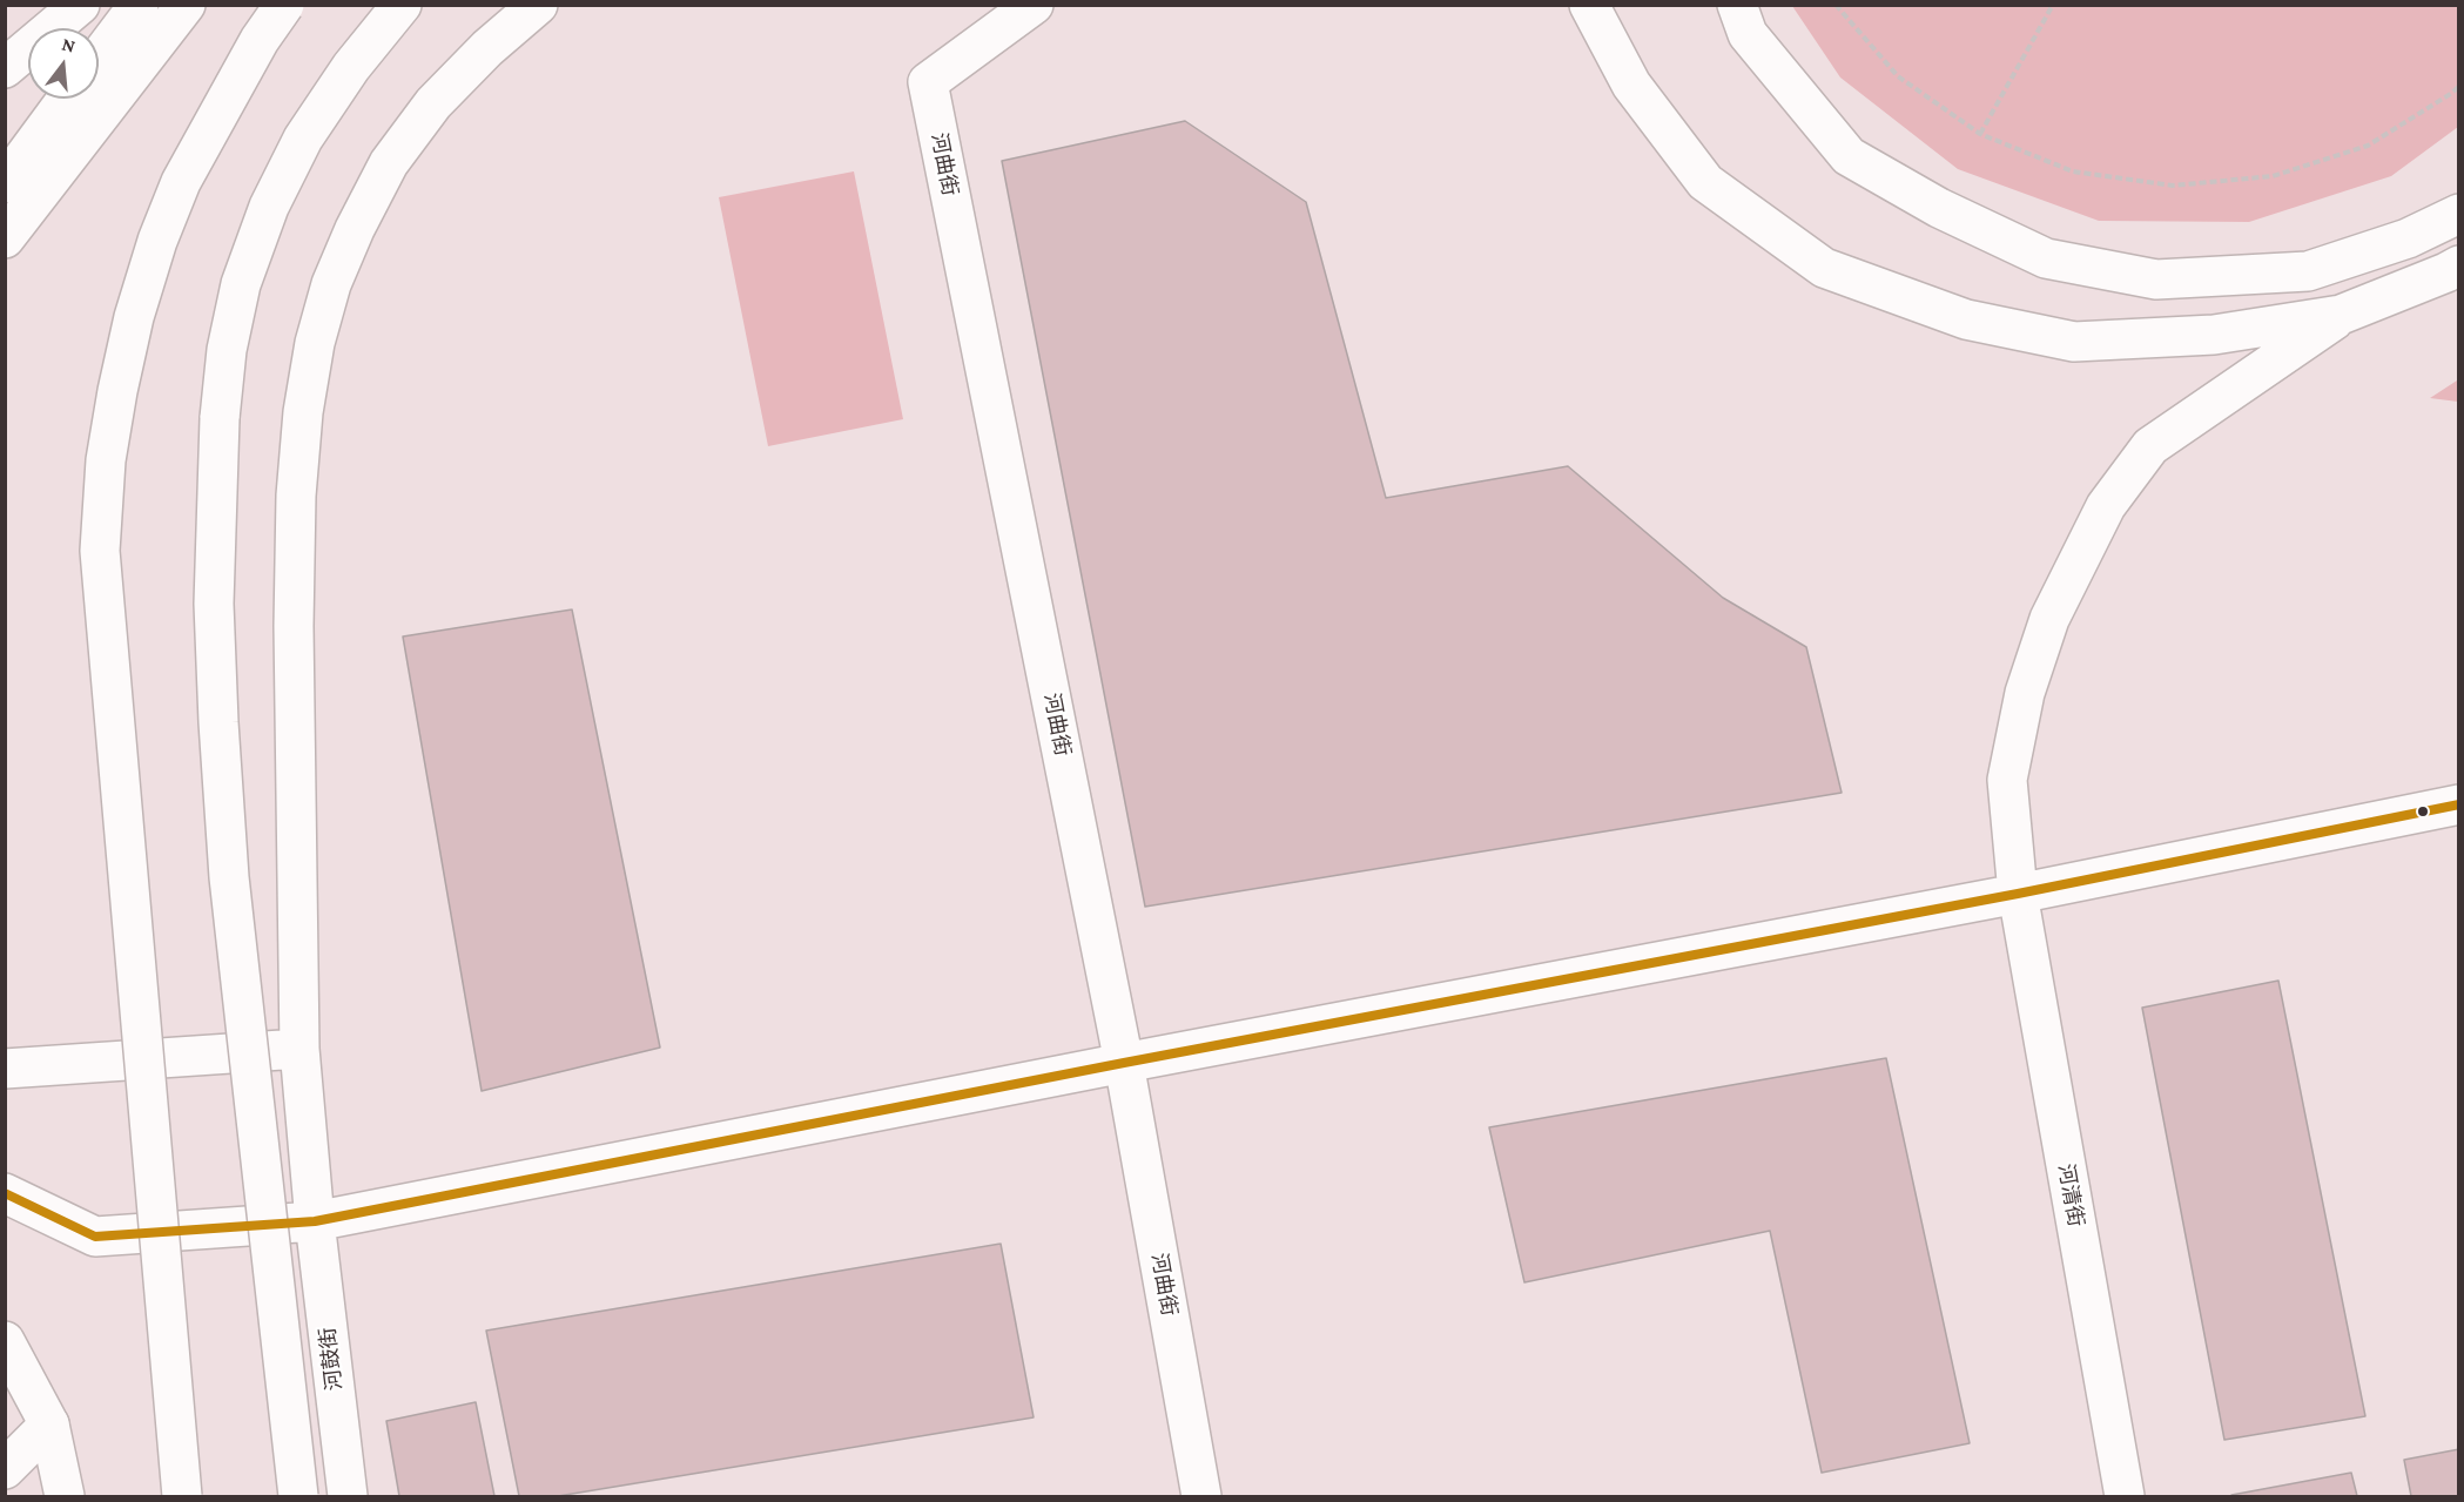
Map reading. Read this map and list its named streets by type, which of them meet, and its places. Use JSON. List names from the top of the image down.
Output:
{
  "streets": {
    "main road": ["河曲街", "河清街", "河鼓街"]
  },
  "north": "top"
}
